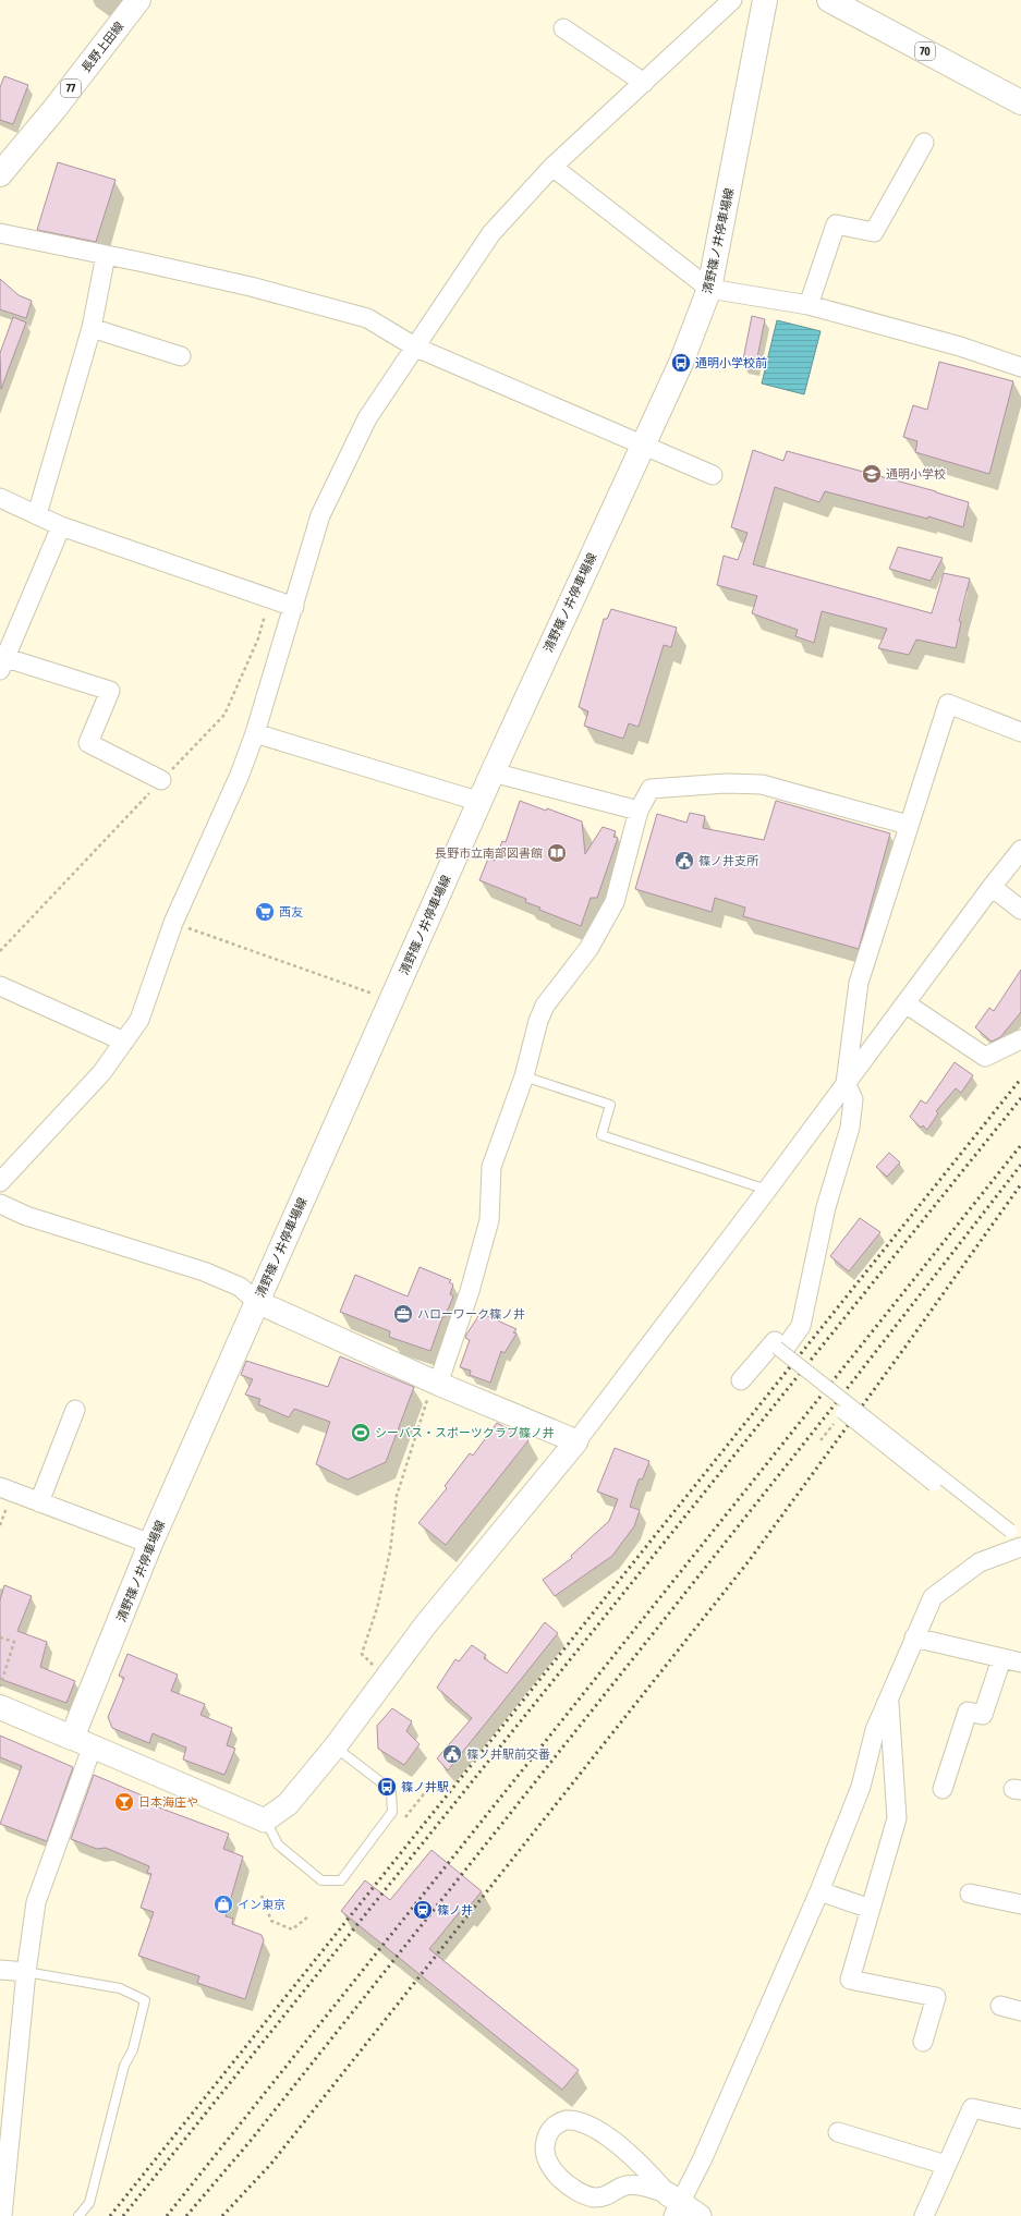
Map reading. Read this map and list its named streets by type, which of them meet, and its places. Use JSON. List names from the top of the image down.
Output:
{
  "streets": {
    "main road": [
      "長野上田線",
      "70",
      "77",
      "清野篠ノ井停車場線"
    ]
  },
  "places": {
    "bus stop": ["通明小学校前", "篠ノ井駅"],
    "school or university": ["通明小学校"],
    "library": ["長野市立南部図書館"],
    "public building": ["篠ノ井支所", "篠ノ井駅前交番"],
    "supermarket": ["西友"],
    "office": ["ハローワーク篠ノ井"],
    "sports": ["シーバス・スポーツクラブ篠ノ井"],
    "bar": ["日本海庄や"],
    "shop": ["イン東京"],
    "station": ["篠ノ井"]
  }
}
